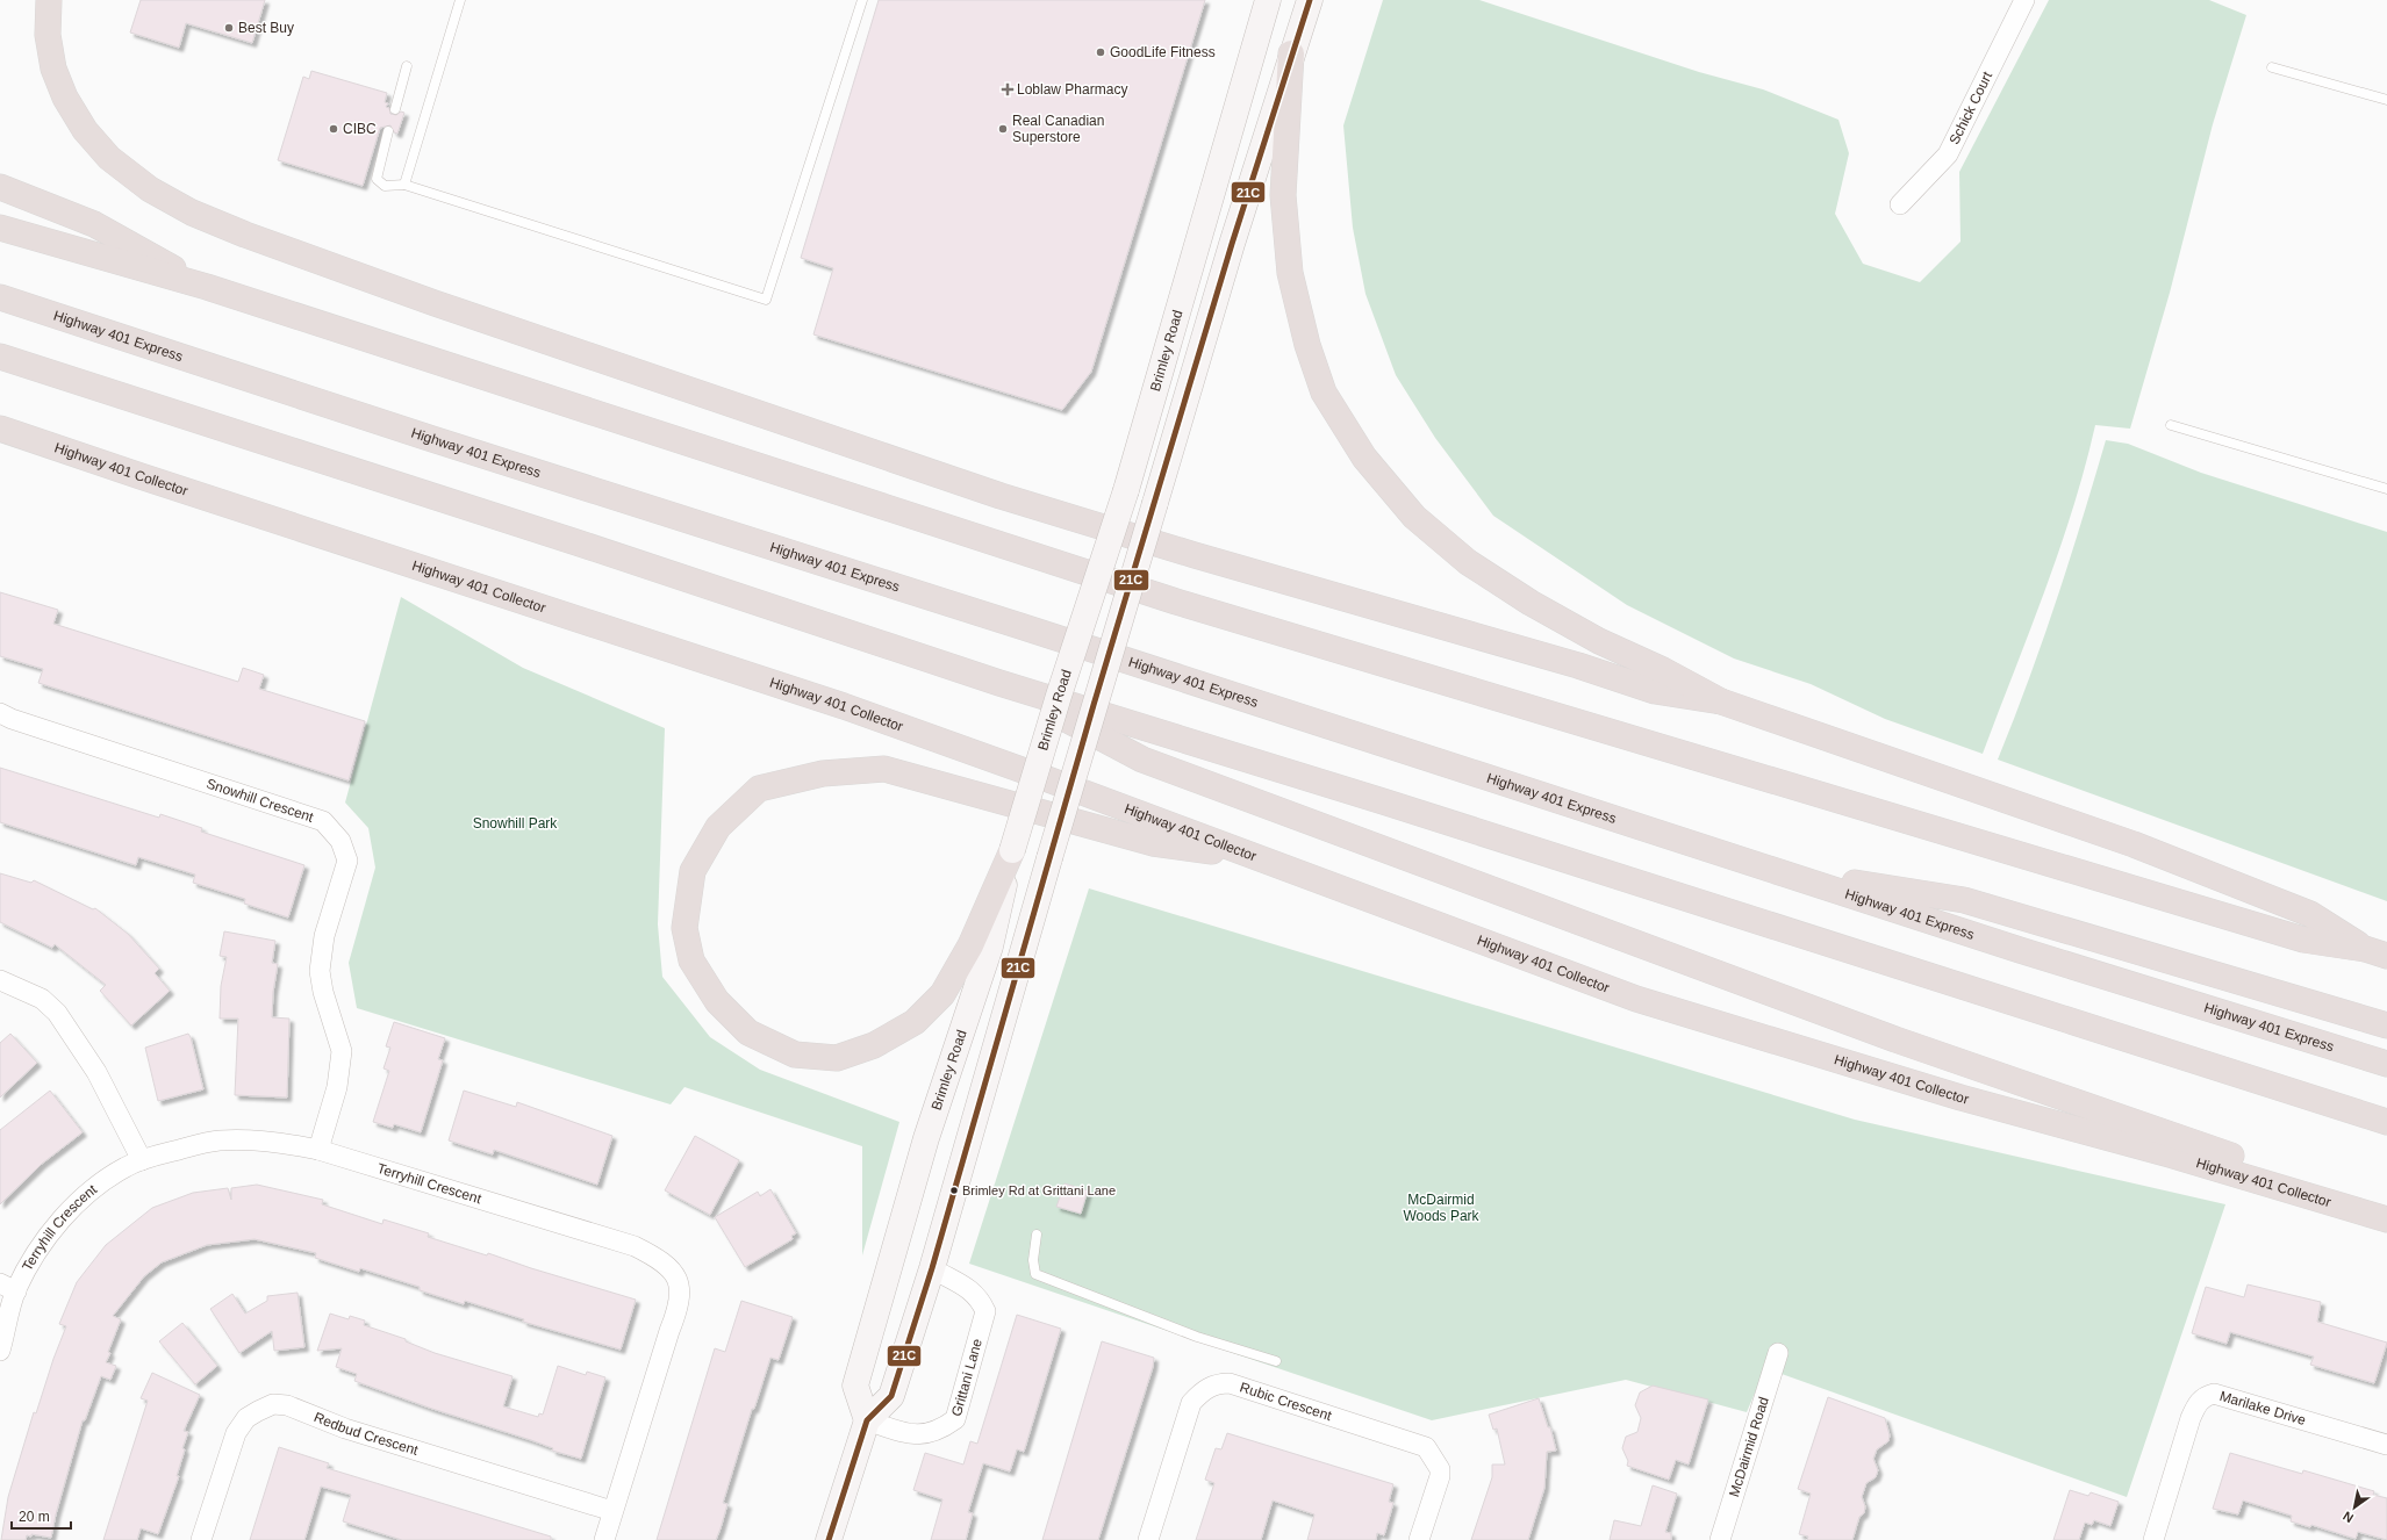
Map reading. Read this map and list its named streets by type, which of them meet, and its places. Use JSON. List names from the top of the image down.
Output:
{
  "streets": {
    "highway": ["Highway 401 Express", "Highway 401 Collector"],
    "main road": ["Brimley Road"],
    "street": [
      "Schick Court",
      "Snowhill Crescent",
      "Terryhill Crescent",
      "Grittani Lane",
      "Rubic Crescent",
      "Marilake Drive",
      "Redbud Crescent",
      "McDairmid Road"
    ]
  },
  "crossings": [
    ["Brimley Road", "Grittani Lane"],
    ["Snowhill Crescent", "Terryhill Crescent"],
    ["Terryhill Crescent", "Redbud Crescent"]
  ],
  "parks": ["Snowhill Park", "McDairmid Woods Park"],
  "places": {
    "other": [
      "Best Buy",
      "GoodLife Fitness",
      "CIBC",
      "Real Canadian Superstore",
      "Brimley Rd at Grittani Lane"
    ],
    "health": ["Loblaw Pharmacy"]
  },
  "lines": ["transit line 21C"],
  "scale_bar": "20 m",
  "north": "bottom left"
}
